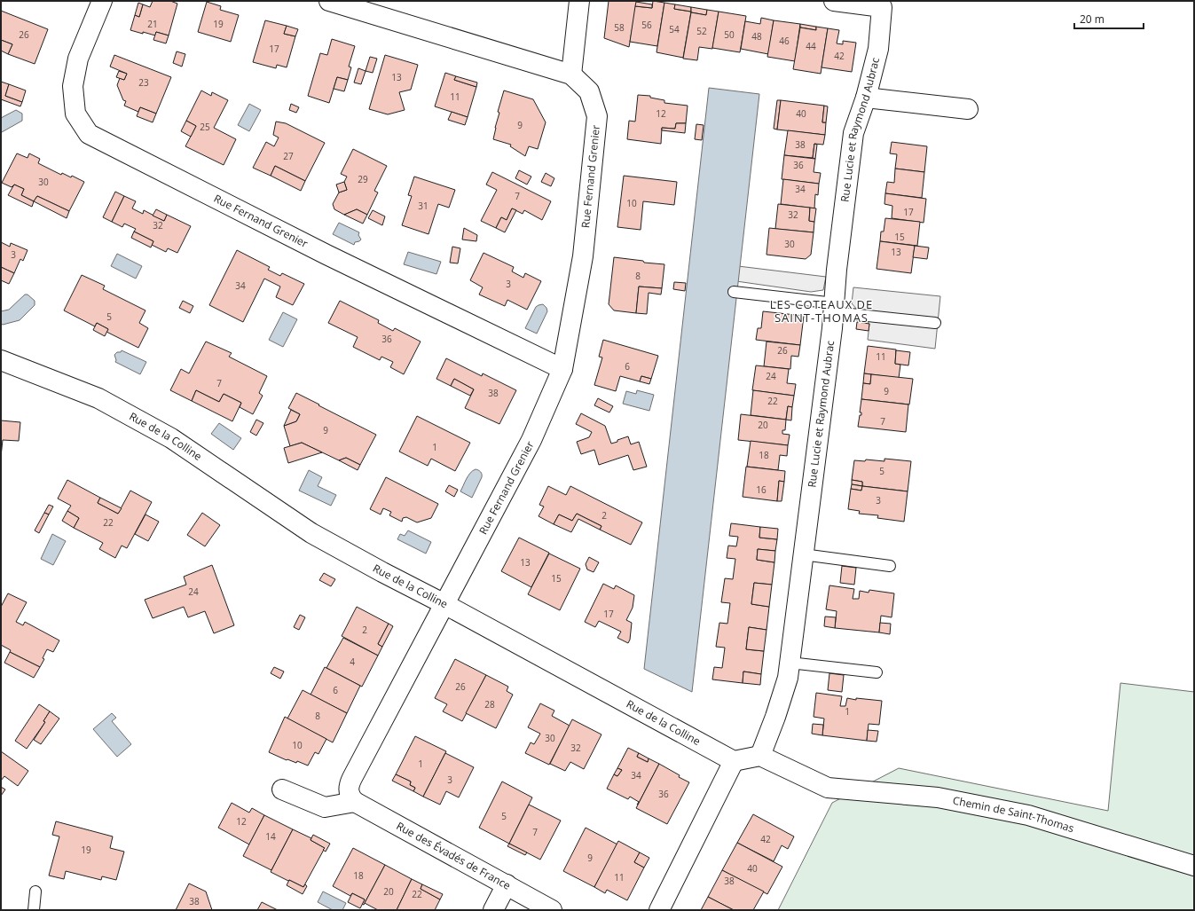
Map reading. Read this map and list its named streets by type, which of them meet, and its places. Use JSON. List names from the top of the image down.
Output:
{
  "streets": {
    "street": [
      "Rue Lucie et Raymond Aubrac",
      "Rue Fernand Grenier",
      "Rue de la Colline",
      "Chemin de Saint-Thomas",
      "Rue des Évadés de France"
    ]
  },
  "crossings": [
    ["Rue Lucie et Raymond Aubrac", "Chemin de Saint-Thomas"],
    ["Rue Fernand Grenier", "Rue de la Colline"]
  ],
  "districts": ["LES COTEAUX DE SAINT-THOMAS"],
  "house_numbers": [
    "21",
    "19",
    "56",
    "58",
    "54",
    "52",
    "26",
    "50",
    "48",
    "46",
    "44",
    "17",
    "42",
    "13",
    "23",
    "11",
    "12",
    "40",
    "9",
    "25",
    "38",
    "27",
    "36",
    "29",
    "30",
    "34",
    "7",
    "10",
    "31",
    "17",
    "32",
    "32",
    "15",
    "30",
    "13",
    "3",
    "8",
    "3",
    "34",
    "5",
    "36",
    "26",
    "11",
    "6",
    "24",
    "7",
    "9",
    "38",
    "22",
    "7",
    "20",
    "9",
    "1",
    "18",
    "5",
    "16",
    "3",
    "2",
    "22",
    "13",
    "15",
    "24",
    "17",
    "2",
    "4",
    "26",
    "6",
    "28",
    "1",
    "8",
    "30",
    "10",
    "32",
    "1",
    "34",
    "3",
    "36",
    "5",
    "12",
    "7",
    "14",
    "42",
    "19",
    "9",
    "40",
    "18",
    "11",
    "38",
    "20",
    "22",
    "38"
  ],
  "scale_bar": "20 m"
}
